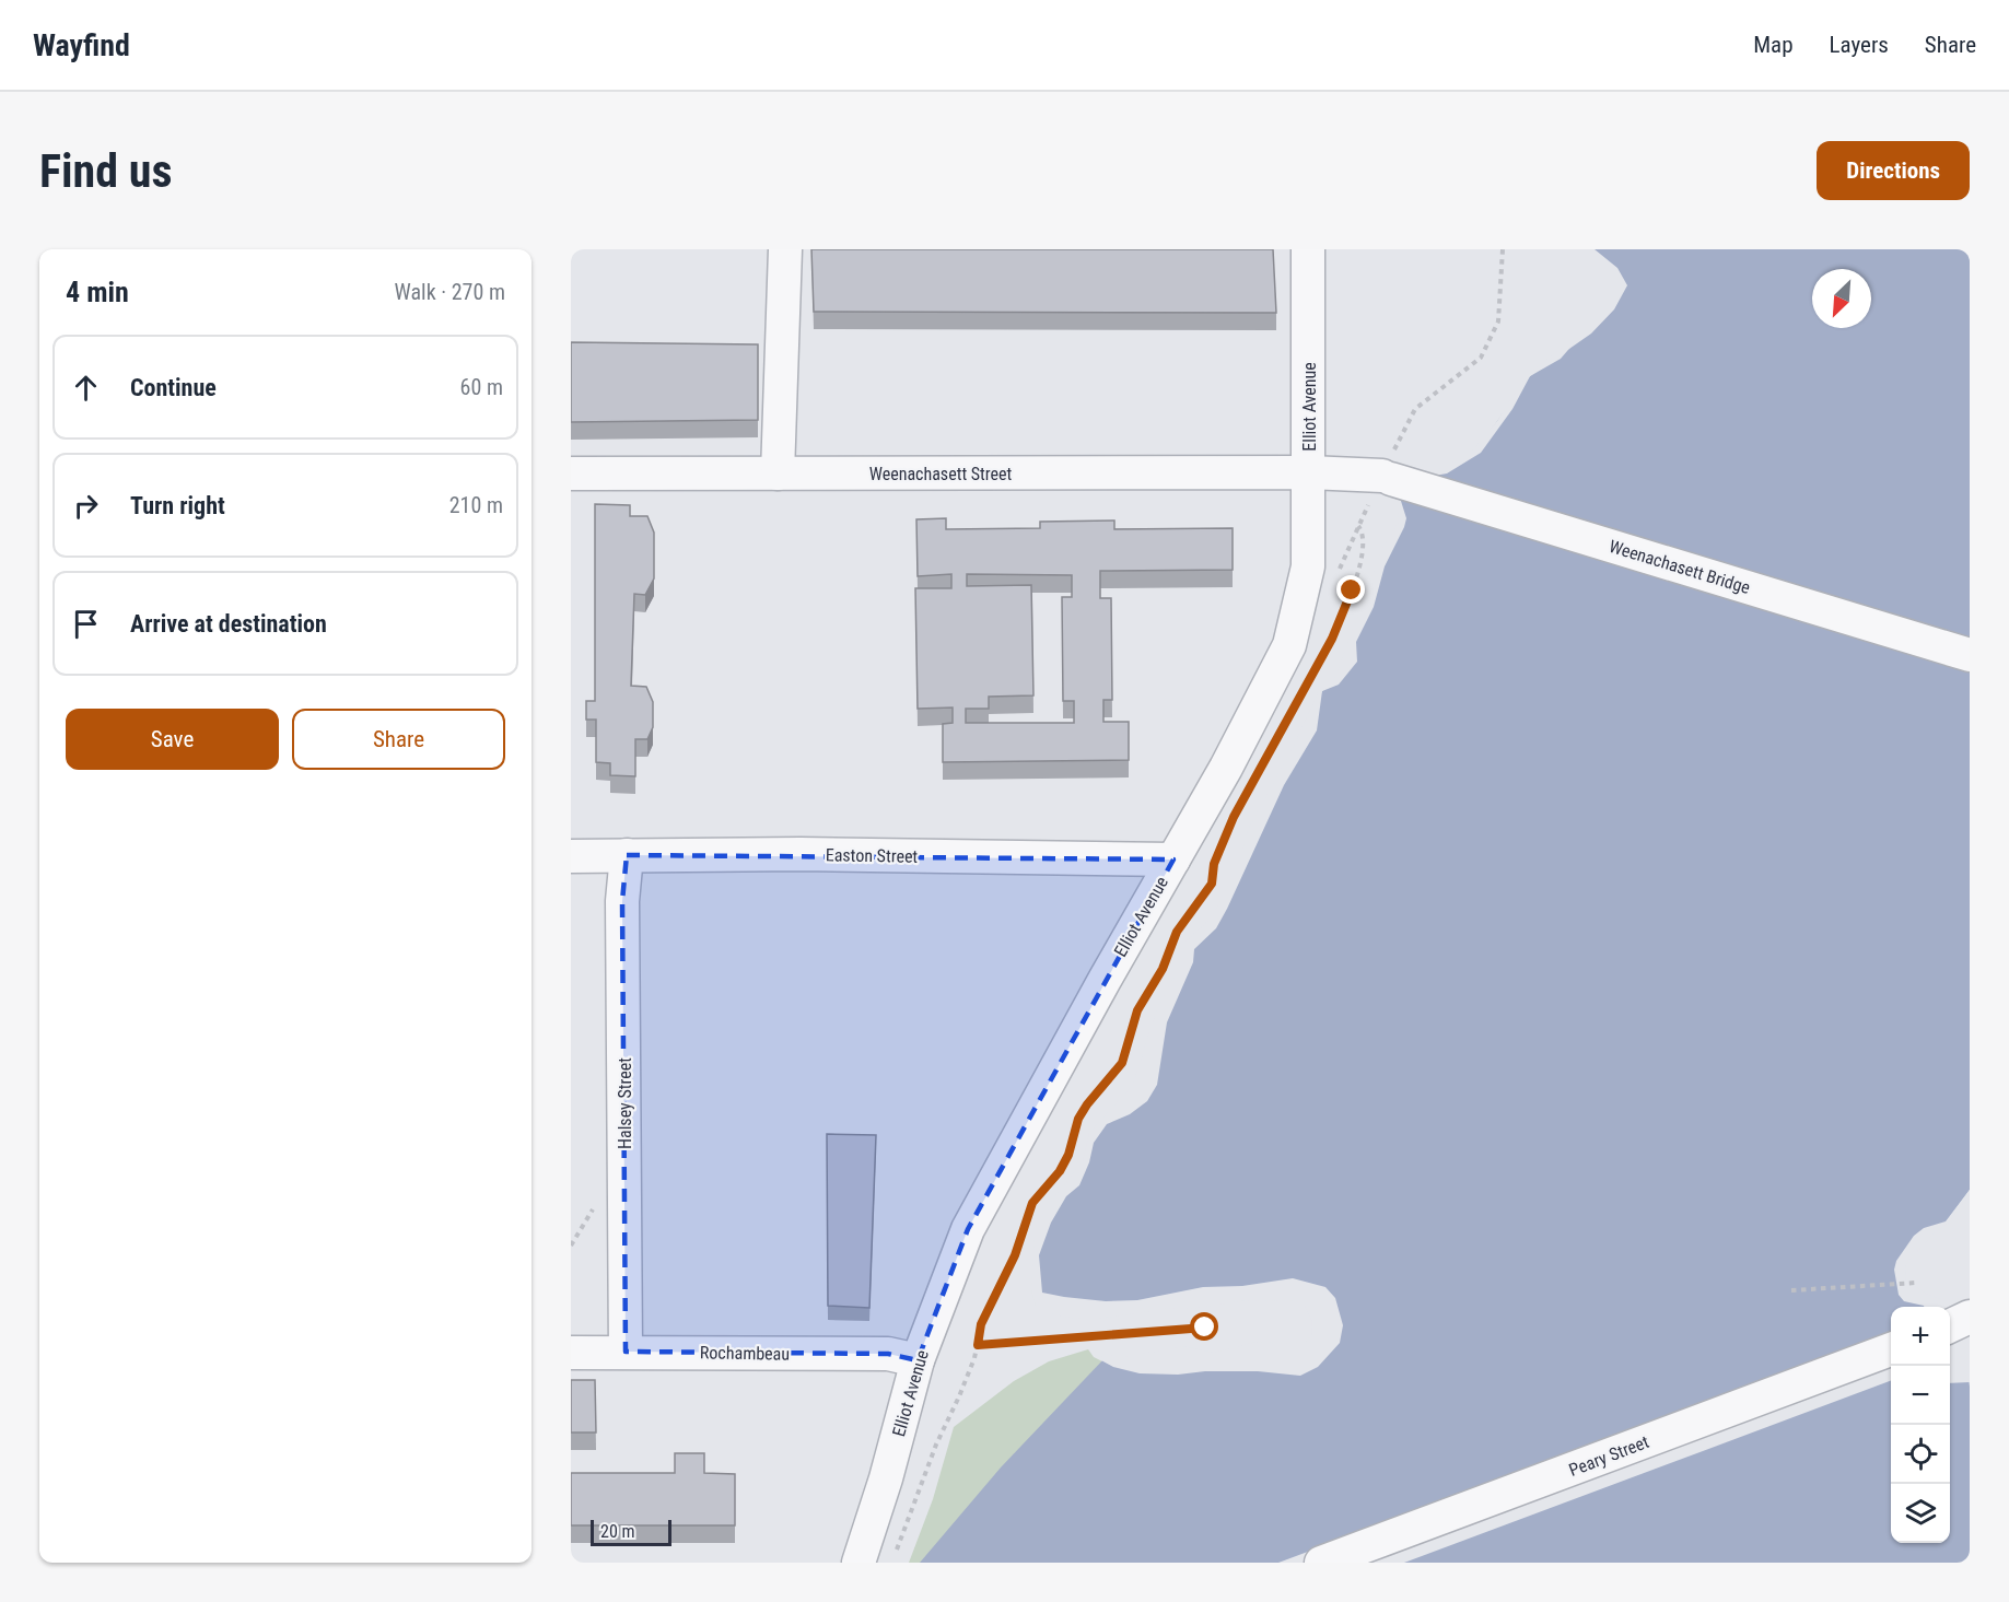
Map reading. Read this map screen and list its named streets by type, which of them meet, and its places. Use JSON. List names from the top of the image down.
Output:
{
  "streets": {
    "street": [
      "Elliot Avenue",
      "Weenachasett Street",
      "Weenachasett Bridge",
      "Easton Street",
      "Halsey Street",
      "Rochambeau",
      "Peary Street"
    ]
  },
  "crossings": [
    ["Elliot Avenue", "Weenachasett Street"],
    ["Elliot Avenue", "Easton Street"],
    ["Elliot Avenue", "Rochambeau"],
    ["Weenachasett Street", "Weenachasett Bridge"],
    ["Easton Street", "Halsey Street"],
    ["Halsey Street", "Rochambeau"]
  ],
  "scale_bar": "20 m",
  "north": "bottom left",
  "page": {
    "header": "Wayfind",
    "nav": ["Map", "Layers", "Share"],
    "buttons": [
      "Directions",
      ["Save", "Share"]
    ],
    "title": "Find us",
    "heading": ["4 min", "Walk · 270 m"],
    "list": [
      ["Continue", "60 m"],
      ["Turn right", "210 m"],
      "Arrive at destination"
    ],
    "map_buttons": ["+", "−"],
    "scale": "20 m"
  }
}
